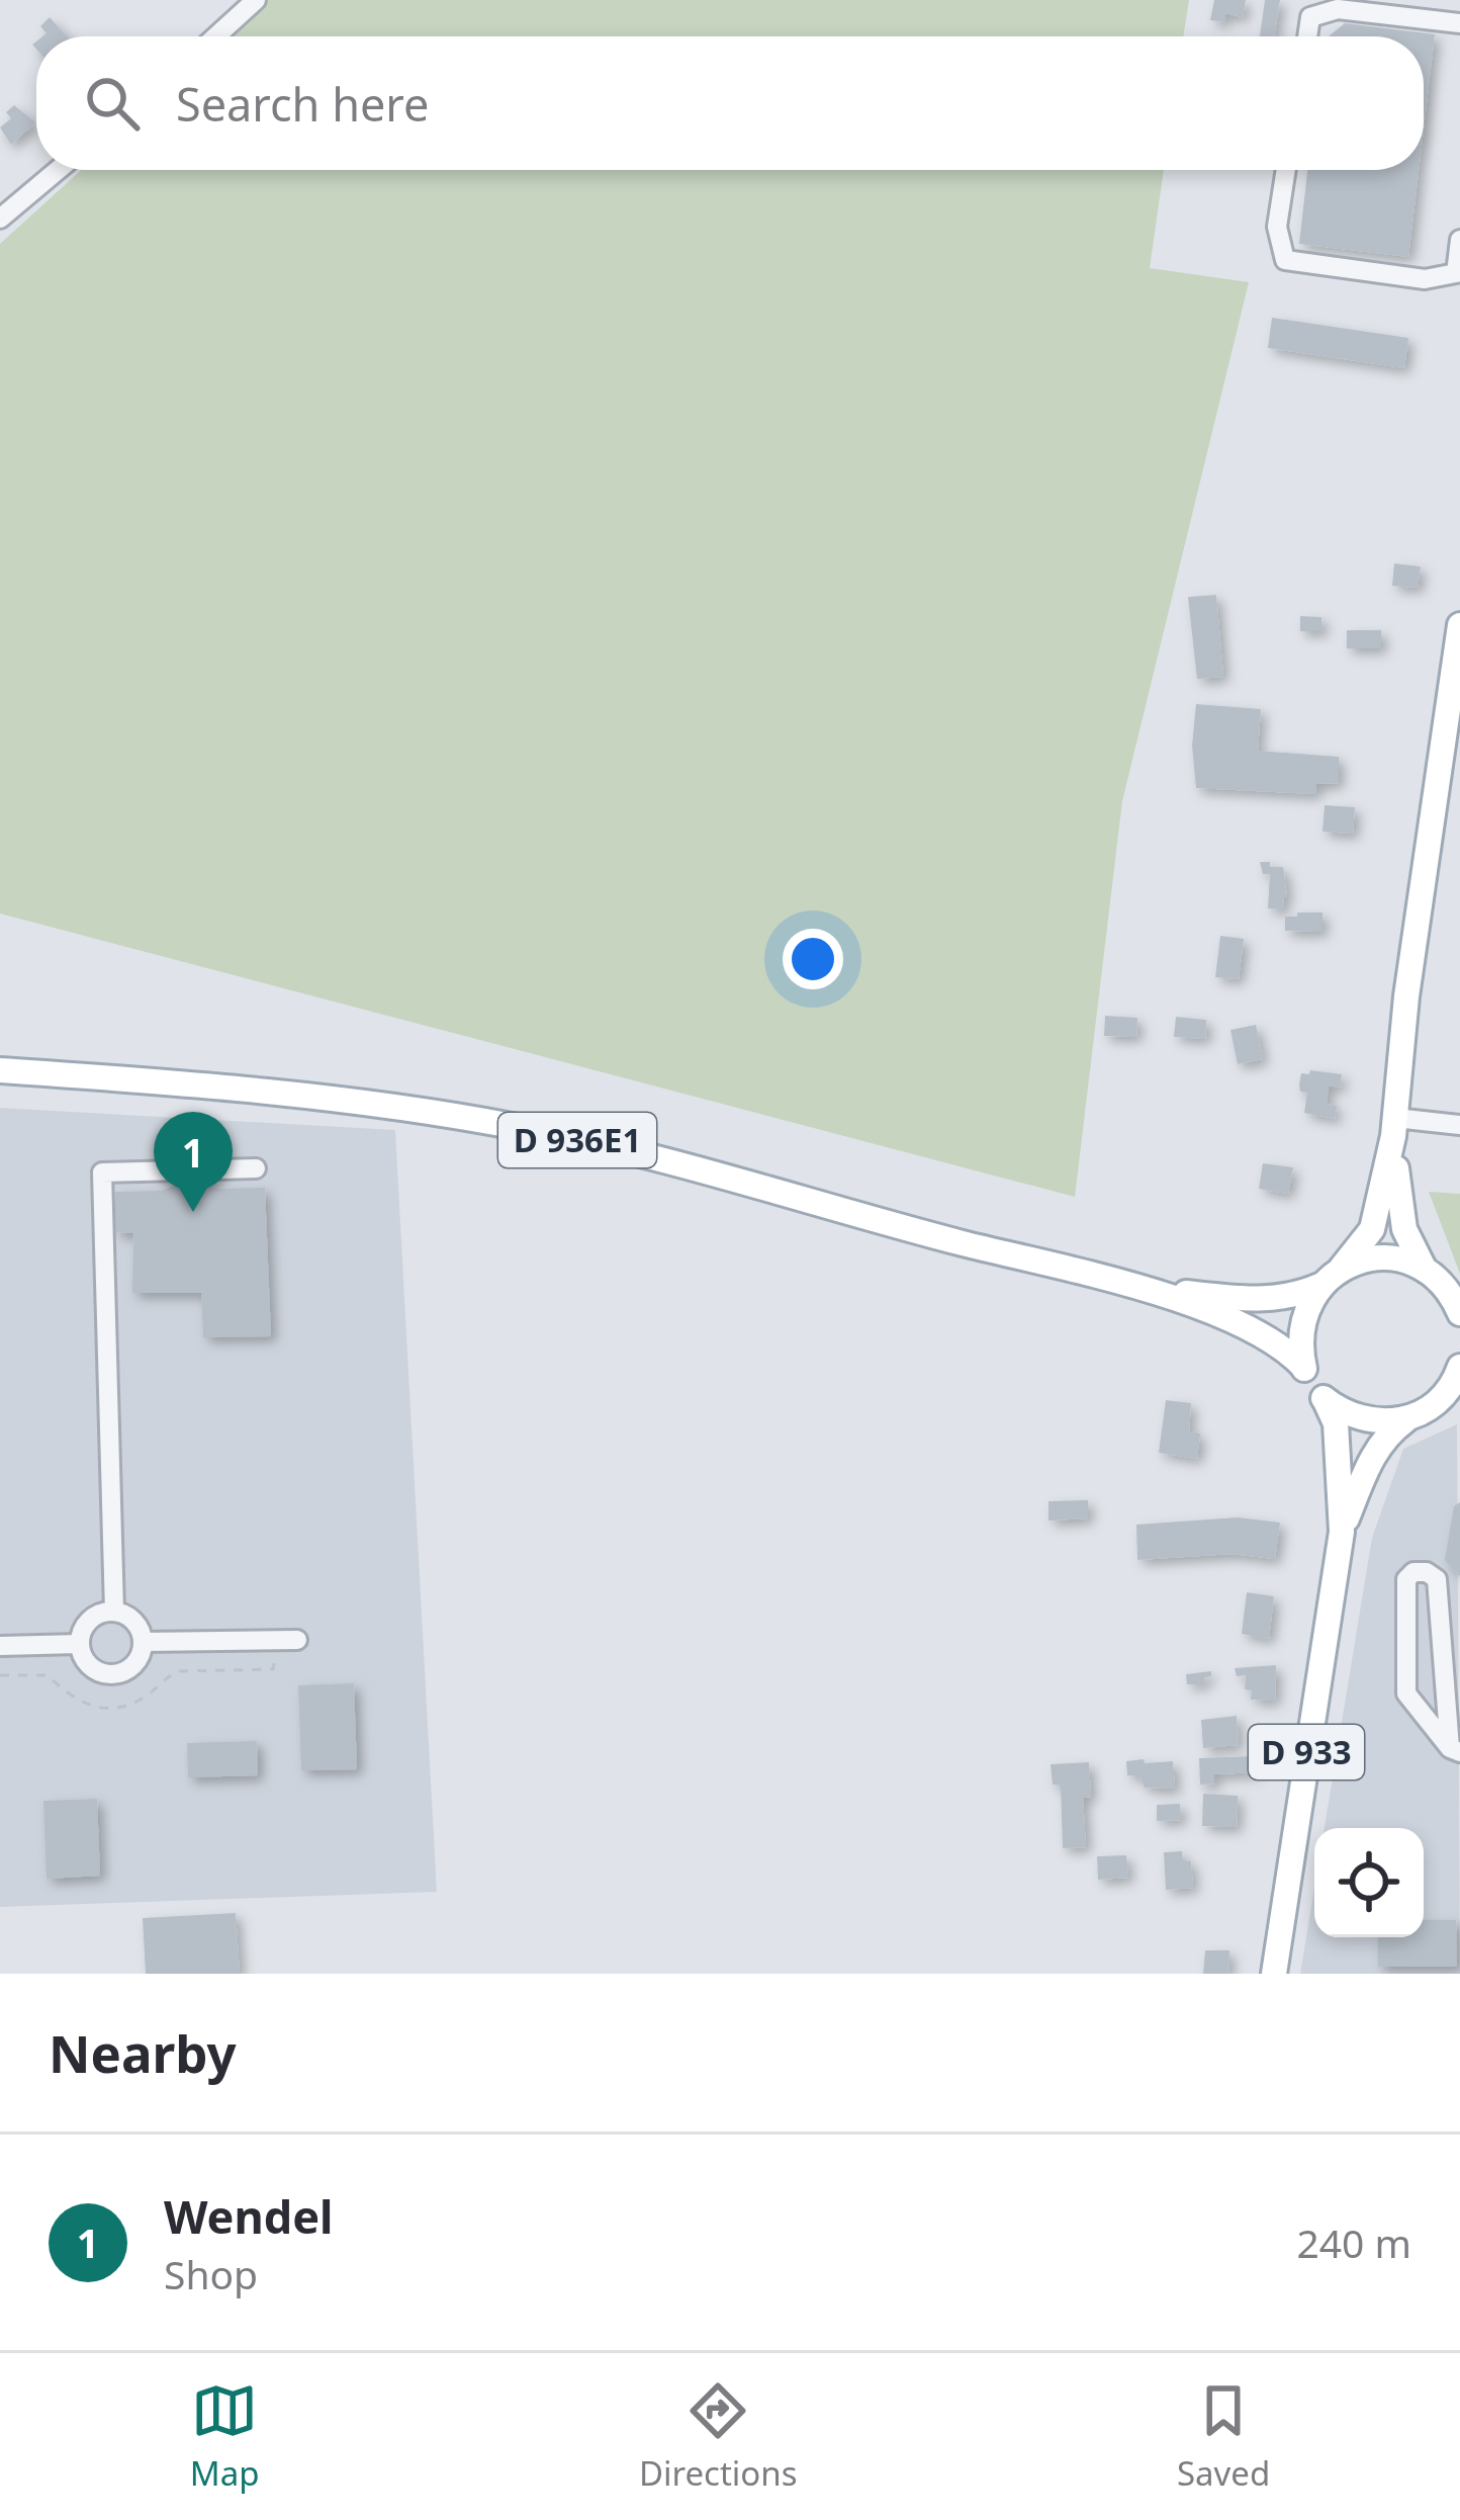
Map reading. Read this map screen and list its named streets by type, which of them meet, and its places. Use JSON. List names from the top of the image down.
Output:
{
  "streets": {
    "main road": ["D 936E1", "D 933"]
  },
  "page": {
    "search": "Search here",
    "pins": "1",
    "heading": "Nearby",
    "list": [
      {
        "mark": "1",
        "name": "Wendel",
        "note": "Shop",
        "value": "240 m"
      }
    ],
    "nav": ["Map", "Directions", "Saved"]
  }
}
